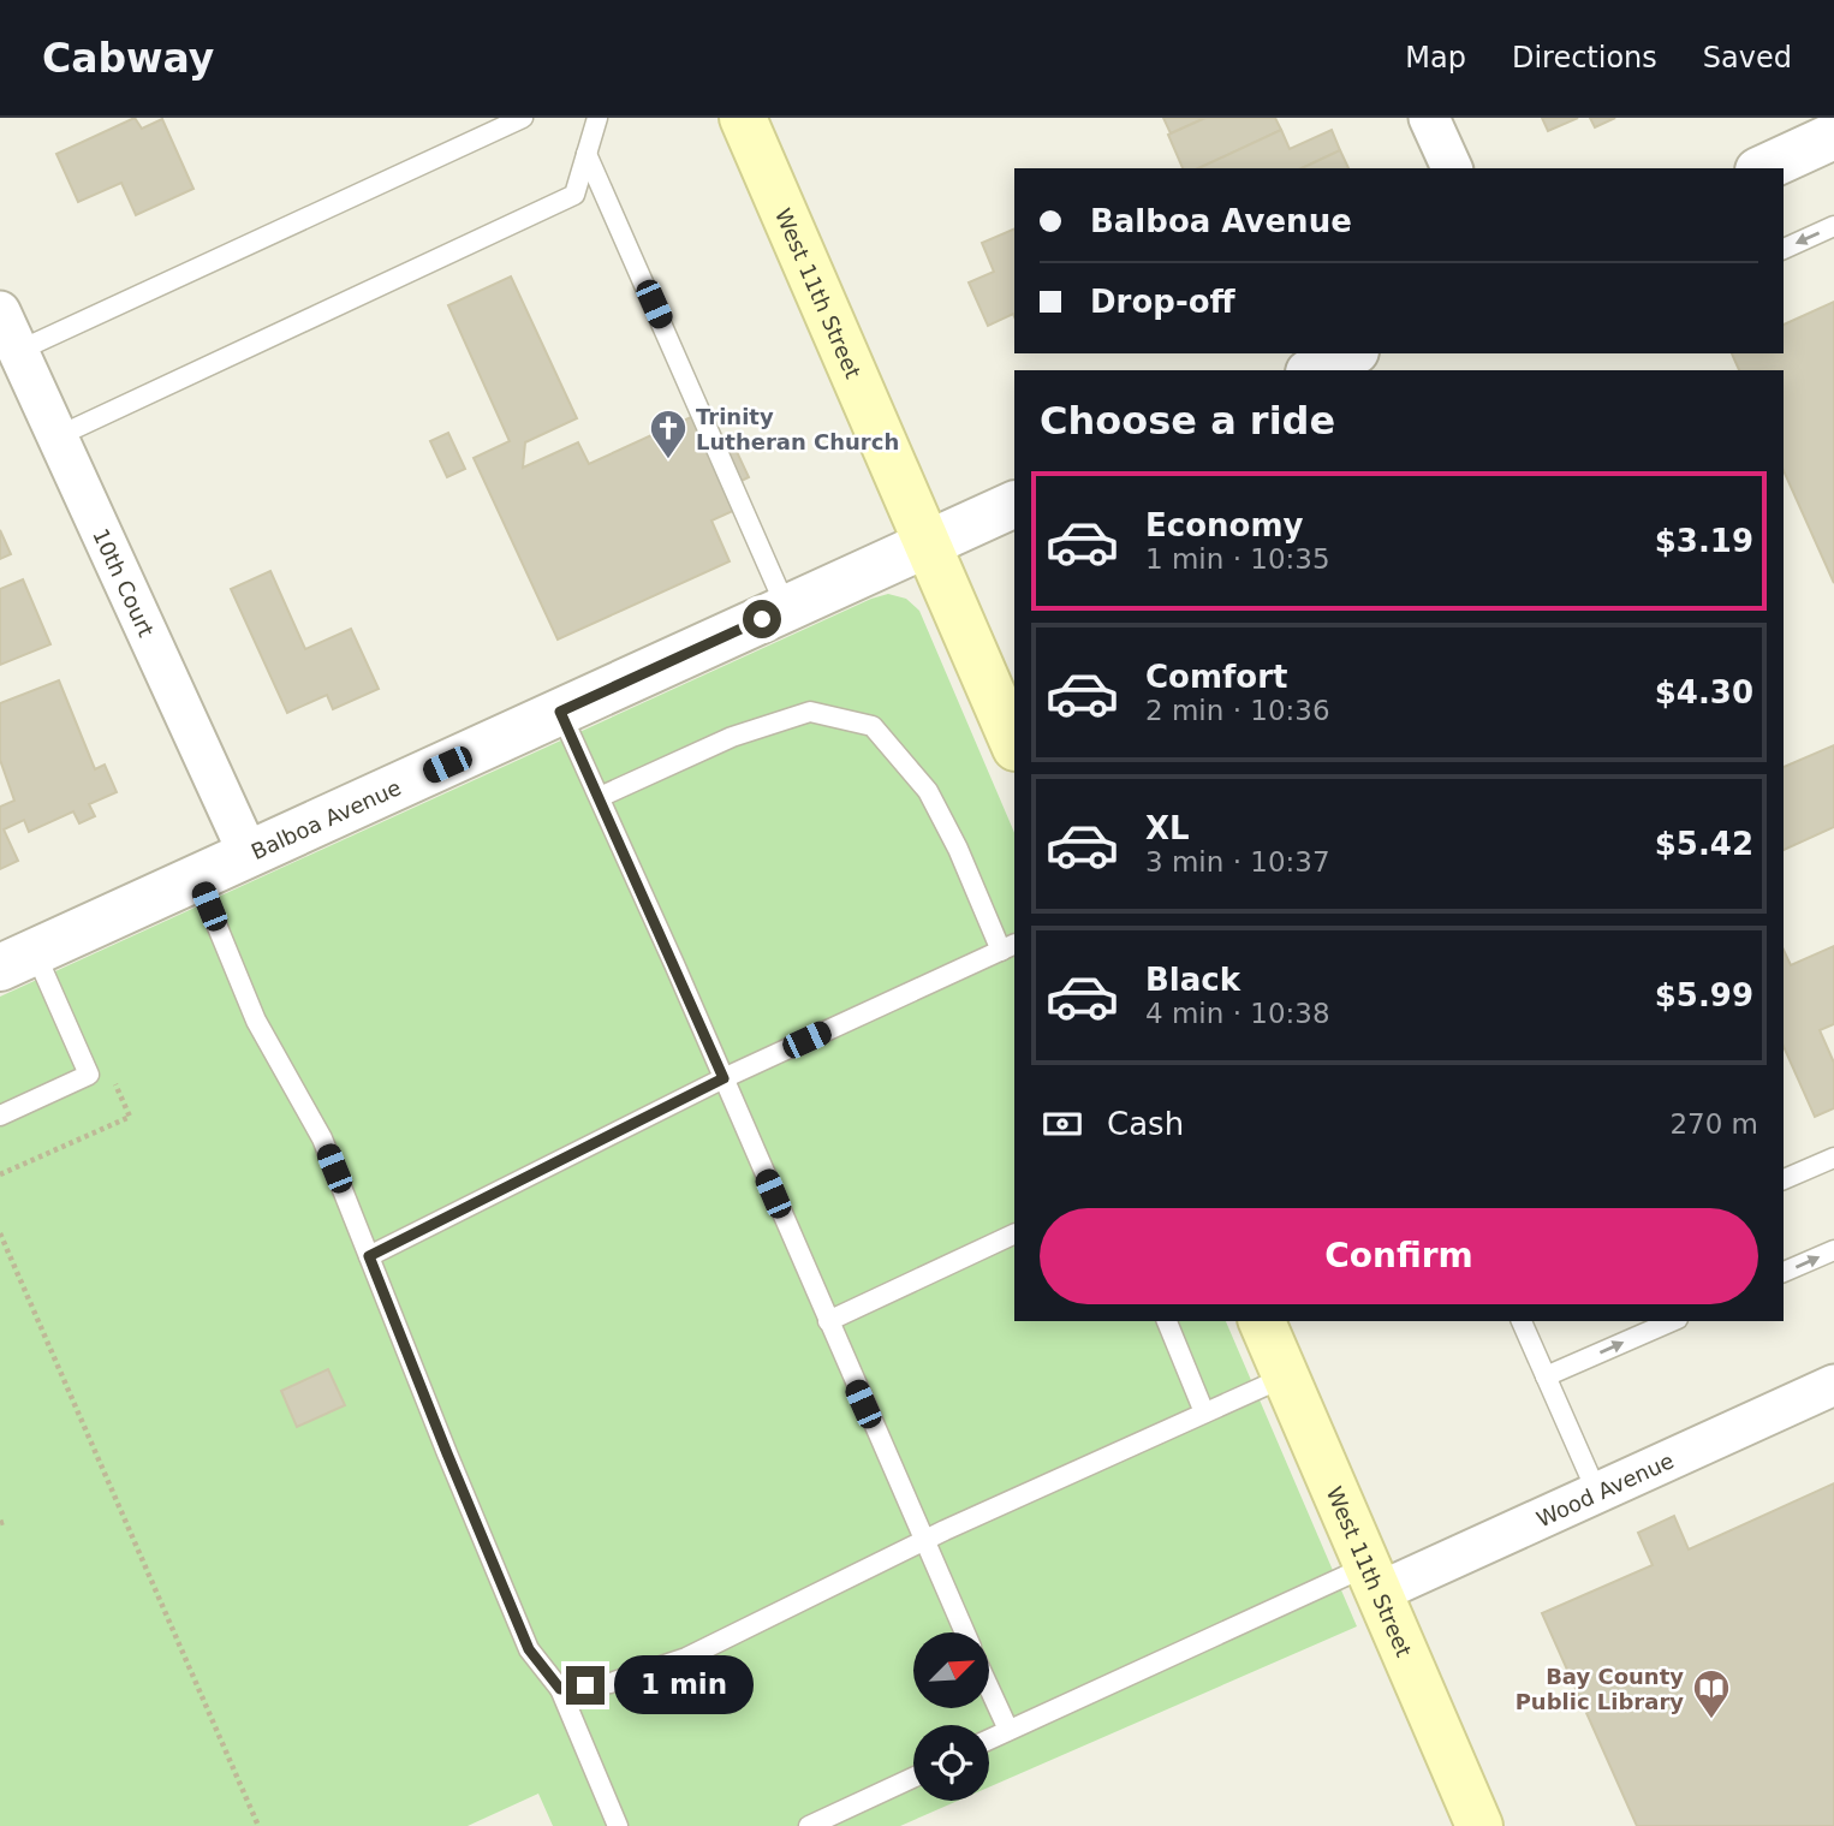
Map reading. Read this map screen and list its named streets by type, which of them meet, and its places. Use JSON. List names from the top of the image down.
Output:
{
  "streets": {
    "main road": ["West 11th Street"],
    "street": ["10th Court", "Balboa Avenue", "Wood Avenue"]
  },
  "crossings": [
    ["West 11th Street", "Balboa Avenue"],
    ["West 11th Street", "Wood Avenue"],
    ["10th Court", "Balboa Avenue"]
  ],
  "places": {
    "church": ["Trinity Lutheran Church"],
    "library": ["Bay County Public Library"]
  },
  "north": "top right",
  "page": {
    "header": "Cabway",
    "nav": ["Map", "Directions", "Saved"],
    "banner": ["Balboa Avenue", "Drop-off"],
    "heading": "Choose a ride",
    "list": [
      {
        "name": "Economy",
        "note": "1 min · 10:35",
        "value": "$3.19"
      },
      {
        "name": "Comfort",
        "note": "2 min · 10:36",
        "value": "$4.30"
      },
      {
        "name": "XL",
        "note": "3 min · 10:37",
        "value": "$5.42"
      },
      {
        "name": "Black",
        "note": "4 min · 10:38",
        "value": "$5.99"
      }
    ],
    "pay": ["Cash", "270 m"],
    "buttons": "Confirm",
    "bubble": "1 min"
  }
}
